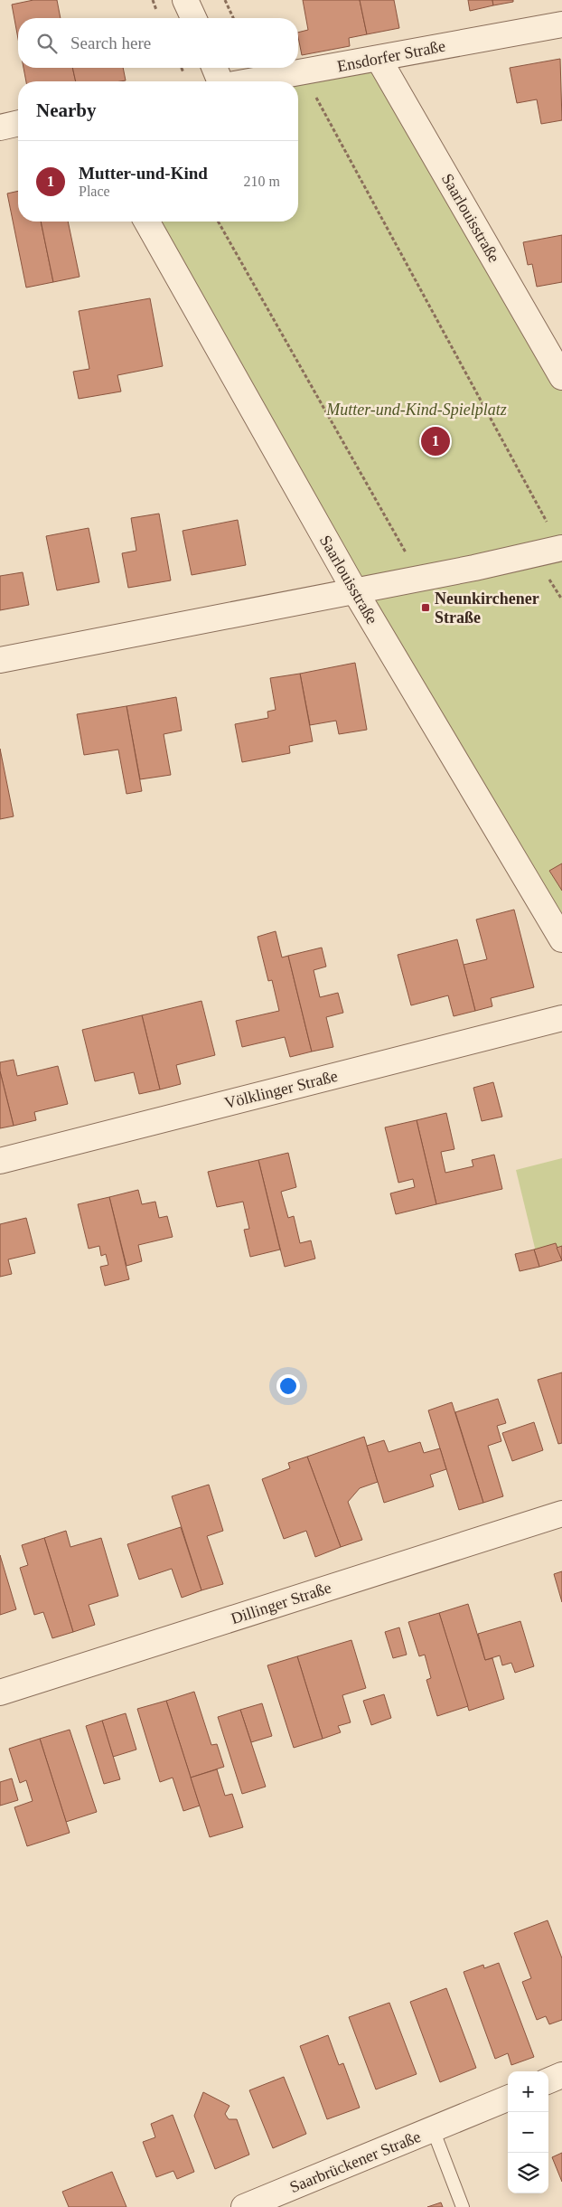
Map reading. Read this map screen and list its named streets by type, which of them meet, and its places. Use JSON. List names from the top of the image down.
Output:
{
  "streets": {
    "street": [
      "Ensdorfer Straße",
      "Saarlouisstraße",
      "Völklinger Straße",
      "Dillinger Straße",
      "Saarbrückener Straße"
    ]
  },
  "crossings": [
    ["Ensdorfer Straße", "Saarlouisstraße"]
  ],
  "parks": ["Mutter-und-Kind-Spielplatz"],
  "places": {
    "transit": ["Neunkirchener Straße"]
  },
  "page": {
    "search": "Search here",
    "heading": "Nearby",
    "list": [
      {
        "mark": "1",
        "name": "Mutter-und-Kind",
        "note": "Place",
        "value": "210 m"
      }
    ],
    "pins": "1",
    "map_buttons": ["+", "−"]
  }
}
